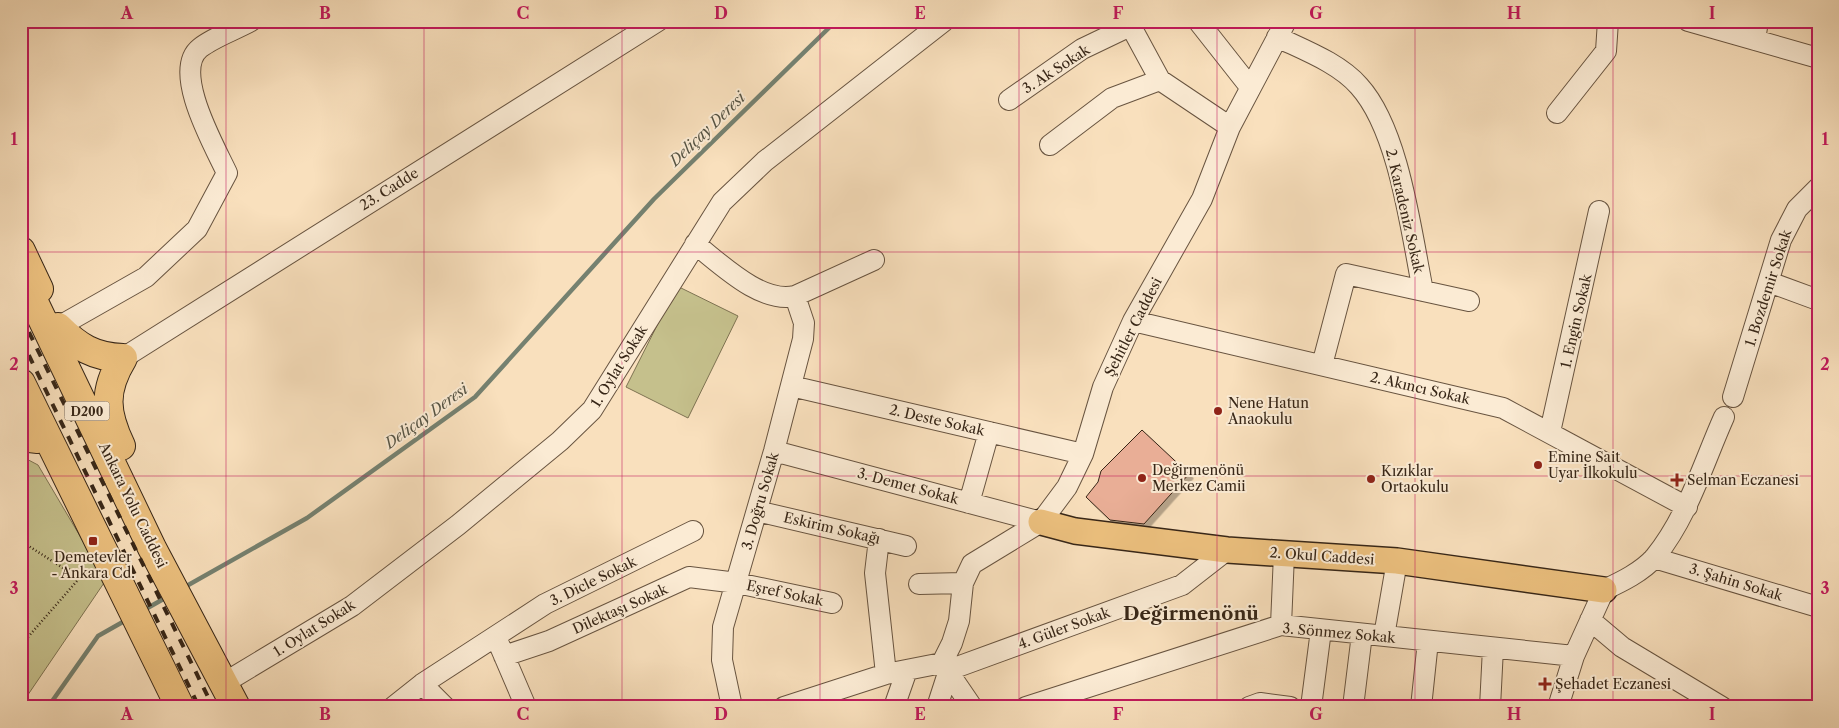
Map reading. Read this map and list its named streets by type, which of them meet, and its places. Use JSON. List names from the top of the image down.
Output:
{
  "streets": {
    "highway": ["D200", "Ankara Yolu Caddesi"],
    "main road": ["2. Okul Caddesi"],
    "street": [
      "3. Ak Sokak",
      "23. Cadde",
      "2. Karadeniz Sokak",
      "1. Bozdemir Sokak",
      "1. Engin Sokak",
      "Şehitler Caddesi",
      "1. Oylat Sokak",
      "2. Akıncı Sokak",
      "2. Deste Sokak",
      "3. Demet Sokak",
      "3. Doğru Sokak",
      "Eskirim Sokağı",
      "3. Dicle Sokak",
      "3. Şahin Sokak",
      "Eşref Sokak",
      "Dilektaşı Sokak",
      "4. Güler Sokak",
      "3. Sönmez Sokak"
    ]
  },
  "crossings": [
    ["2. Karadeniz Sokak", "Şehitler Caddesi"],
    ["1. Engin Sokak", "2. Akıncı Sokak"],
    ["Şehitler Caddesi", "2. Akıncı Sokak"],
    ["Şehitler Caddesi", "2. Deste Sokak"],
    ["Şehitler Caddesi", "3. Demet Sokak"],
    ["Şehitler Caddesi", "2. Okul Caddesi"],
    ["Şehitler Caddesi", "4. Güler Sokak"],
    ["1. Oylat Sokak", "Ankara Yolu Caddesi"],
    ["2. Deste Sokak", "3. Doğru Sokak"],
    ["3. Demet Sokak", "3. Doğru Sokak"],
    ["3. Demet Sokak", "2. Okul Caddesi"],
    ["3. Doğru Sokak", "Eskirim Sokağı"],
    ["3. Doğru Sokak", "Eşref Sokak"],
    ["3. Doğru Sokak", "Dilektaşı Sokak"],
    ["2. Okul Caddesi", "4. Güler Sokak"],
    ["Eşref Sokak", "Dilektaşı Sokak"]
  ],
  "districts": ["Değirmenönü"],
  "water": ["Deliçay Deresi"],
  "places": {
    "other": [
      "Nene Hatun Anaokulu",
      "Emine Sait Uyar İlkokulu",
      "Değirmenönü Merkez Camii",
      "Kızıklar Ortaokulu"
    ],
    "health": ["Selman Eczanesi", "Şehadet Eczanesi"],
    "transit": ["Demetevler - Ankara Cd."]
  },
  "grid": {
    "columns": [
      "A",
      "B",
      "C",
      "D",
      "E",
      "F",
      "G",
      "H",
      "I"
    ],
    "rows": ["1", "2", "3"]
  }
}
